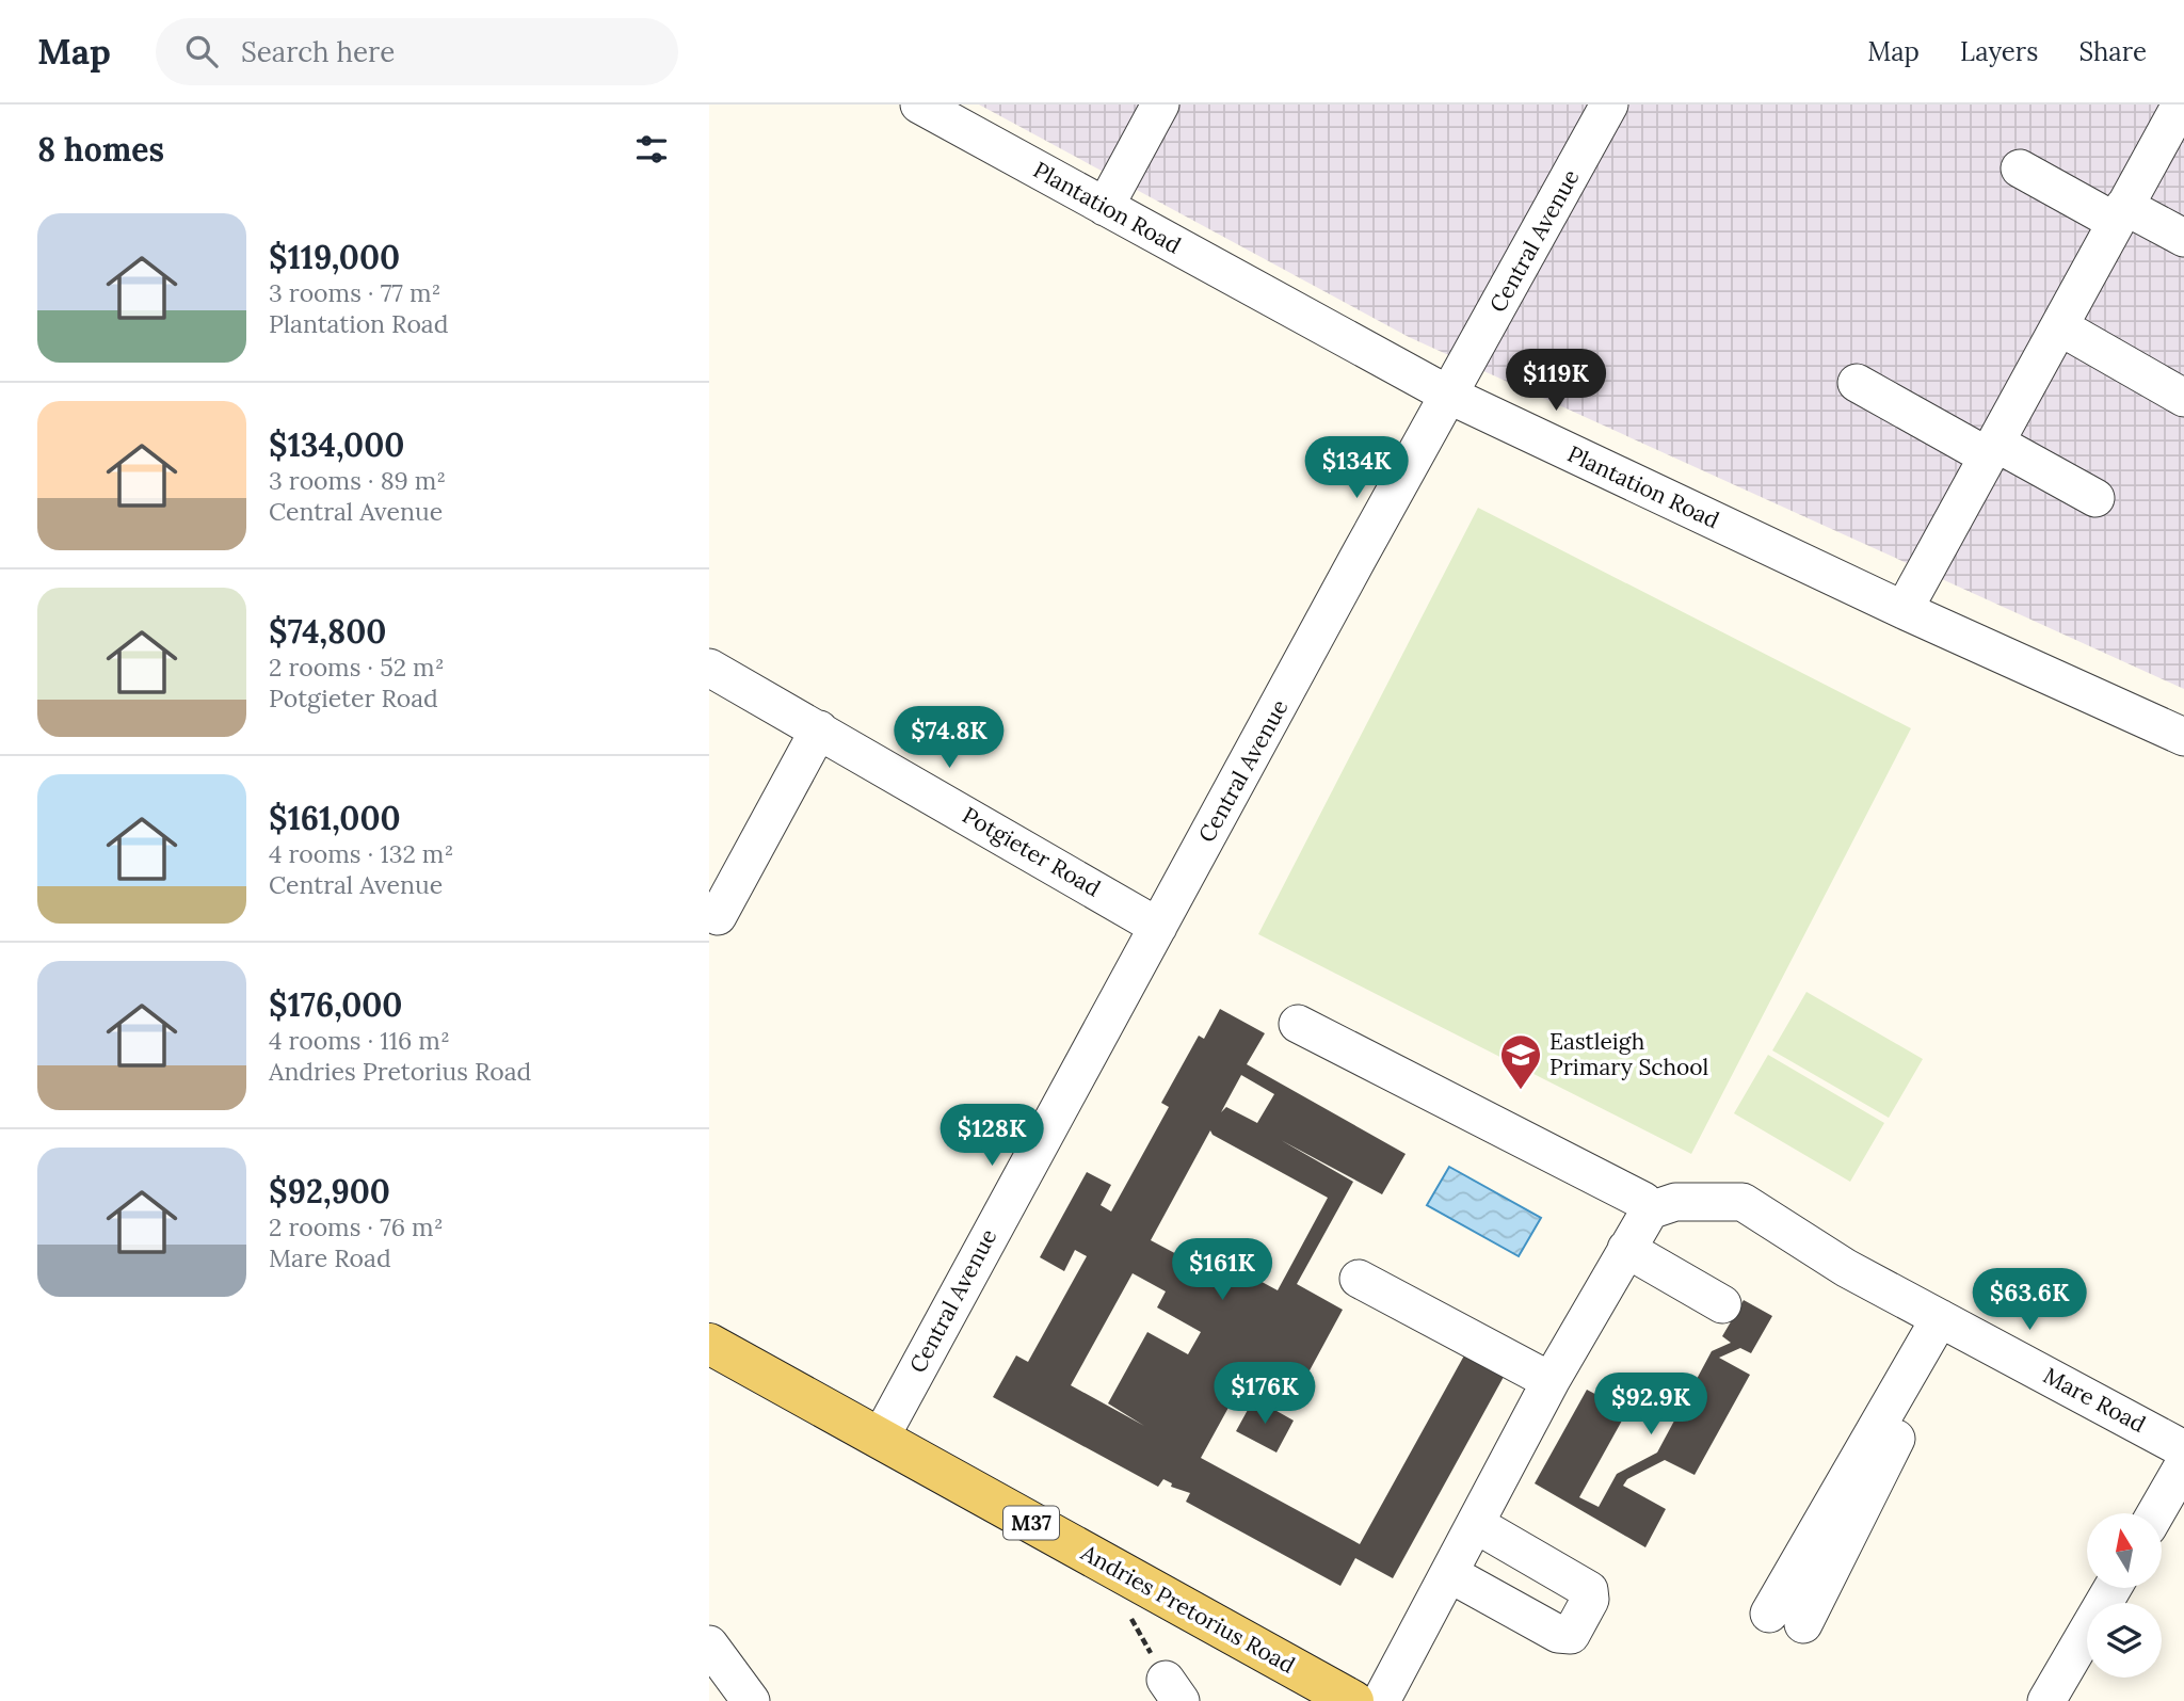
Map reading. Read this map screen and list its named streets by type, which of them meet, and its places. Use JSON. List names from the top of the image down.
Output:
{
  "streets": {
    "main road": ["M37", "Andries Pretorius Road"],
    "street": [
      "Plantation Road",
      "Central Avenue",
      "Potgieter Road",
      "Mare Road"
    ]
  },
  "crossings": [
    ["Plantation Road", "Central Avenue"],
    ["Central Avenue", "Potgieter Road"],
    ["Central Avenue", "Andries Pretorius Road"]
  ],
  "places": {
    "school or university": ["Eastleigh Primary School"]
  },
  "north": "top",
  "page": {
    "header": "Map",
    "search": "Search here",
    "nav": ["Map", "Layers", "Share"],
    "heading": "8 homes",
    "list": [
      {
        "name": "$119,000",
        "note": "3 rooms · 77 m² · Plantation Road"
      },
      {
        "name": "$134,000",
        "note": "3 rooms · 89 m² · Central Avenue"
      },
      {
        "name": "$74,800",
        "note": "2 rooms · 52 m² · Potgieter Road"
      },
      {
        "name": "$161,000",
        "note": "4 rooms · 132 m² · Central Avenue"
      },
      {
        "name": "$176,000",
        "note": "4 rooms · 116 m² · Andries Pretorius Road"
      },
      {
        "name": "$92,900",
        "note": "2 rooms · 76 m² · Mare Road"
      }
    ],
    "price": [
      "$119K",
      "$134K",
      "$74.8K",
      "$128K",
      "$161K",
      "$63.6K",
      "$176K",
      "$92.9K"
    ]
  }
}
